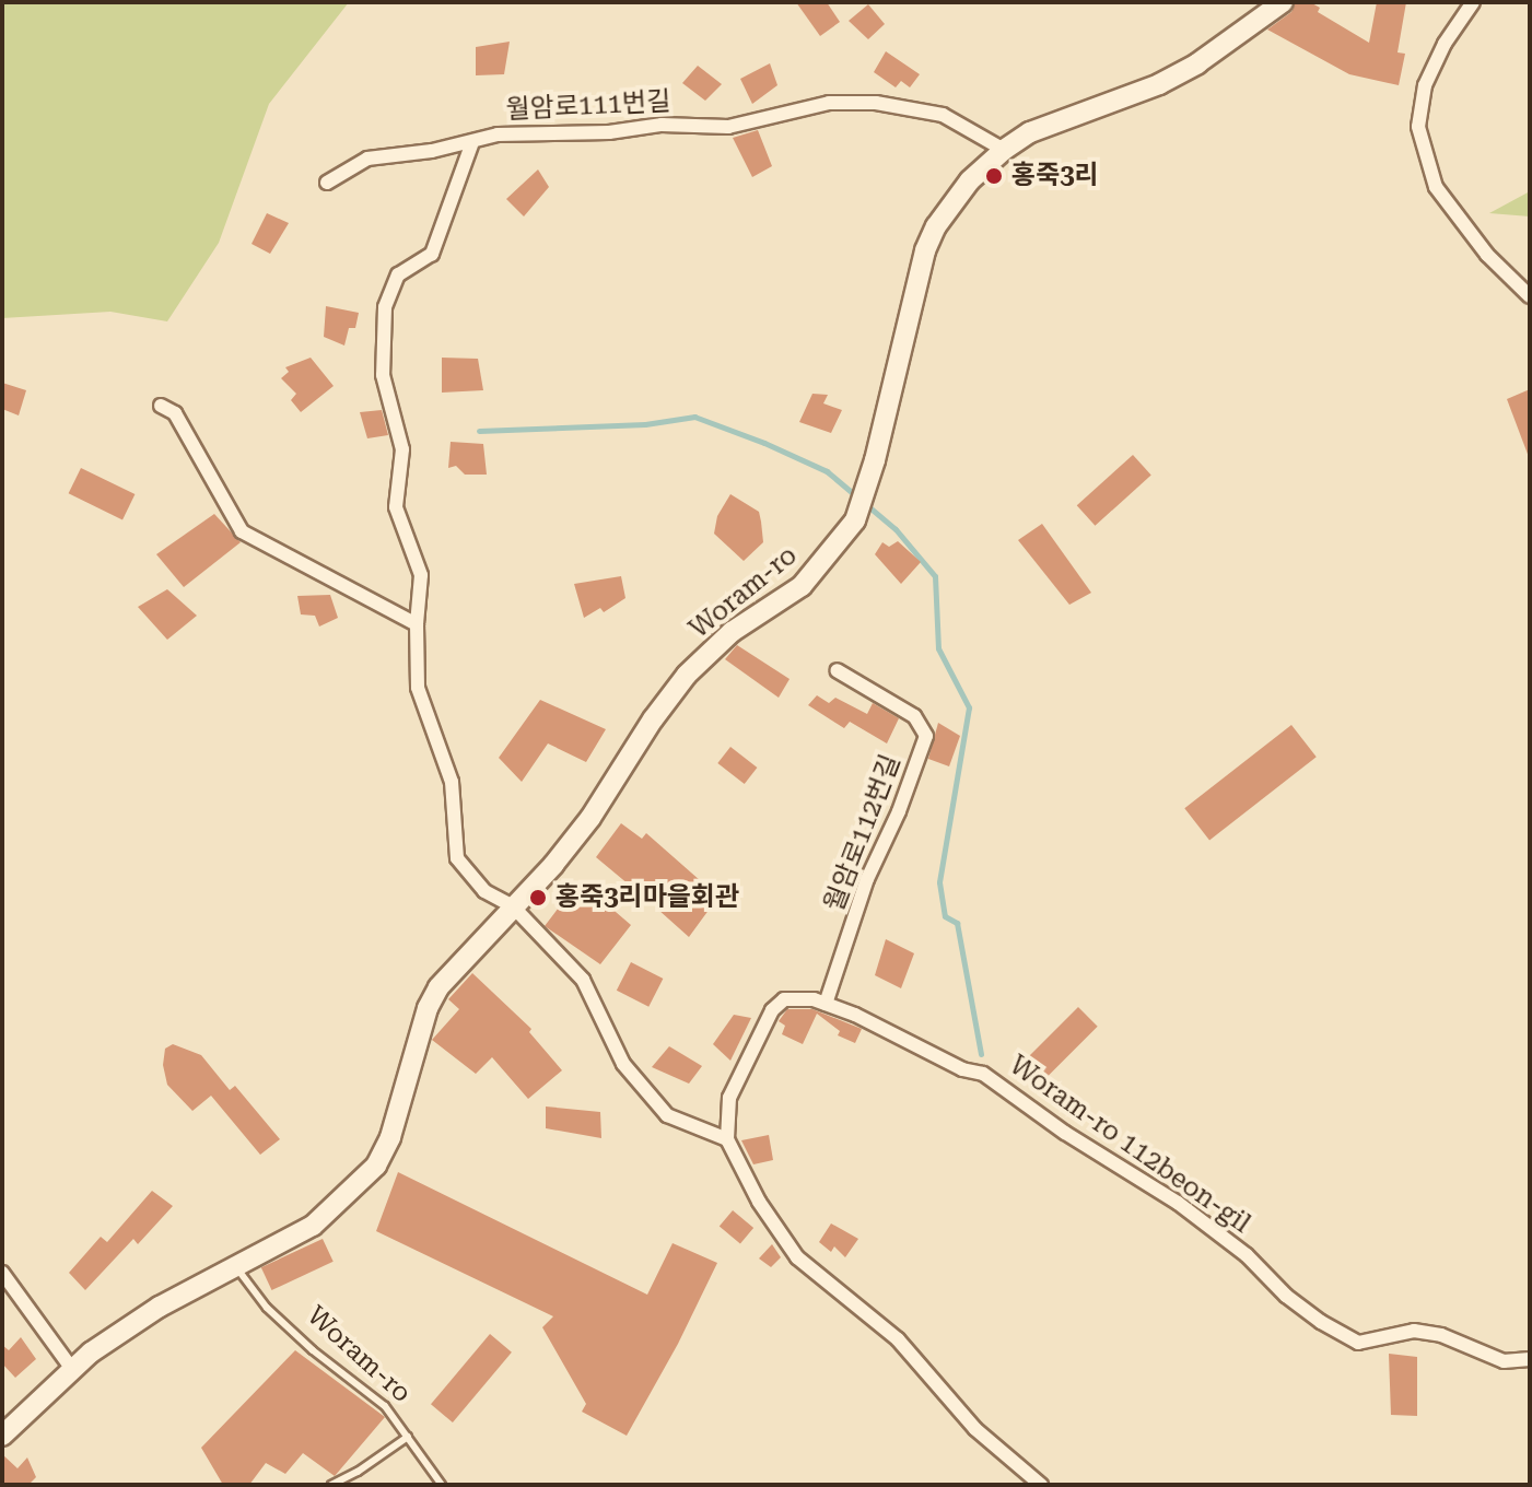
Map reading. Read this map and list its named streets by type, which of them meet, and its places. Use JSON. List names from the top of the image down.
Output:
{
  "streets": {
    "street": [
      "월암로111번길",
      "Woram-ro",
      "월암로112번길",
      "Woram-ro 112beon-gil"
    ]
  },
  "crossings": [
    ["월암로111번길", "Woram-ro"],
    ["월암로112번길", "Woram-ro 112beon-gil"]
  ],
  "places": ["홍죽3리", "홍죽3리마을회관"]
}
